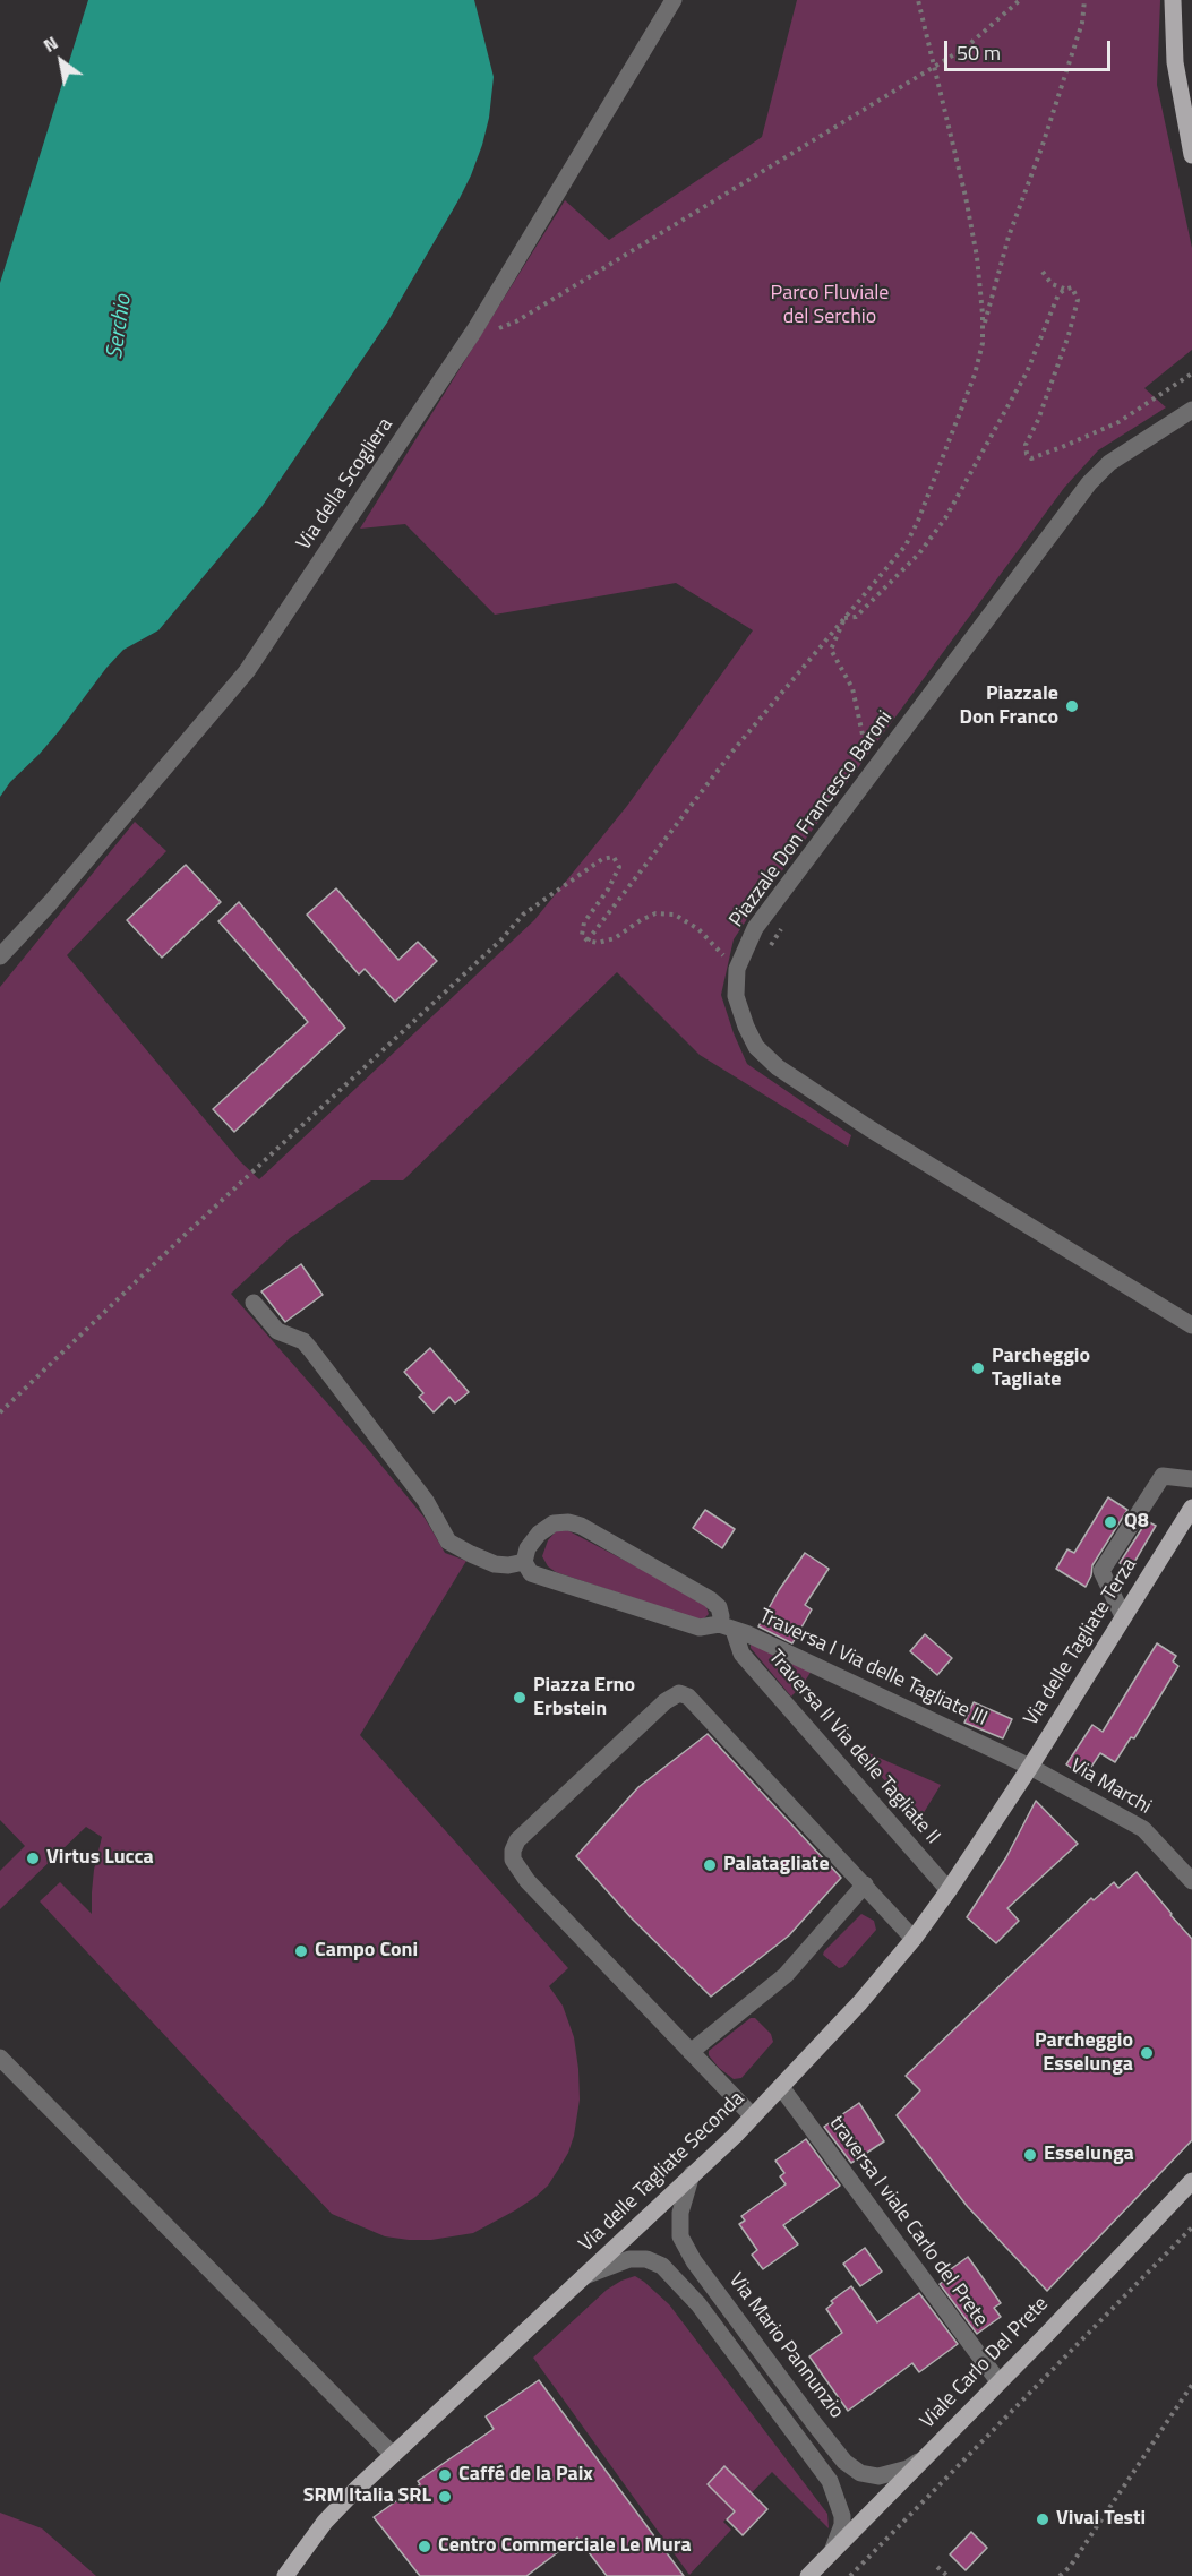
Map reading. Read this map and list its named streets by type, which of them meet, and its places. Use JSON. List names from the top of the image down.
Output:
{
  "streets": {
    "main road": ["Via delle Tagliate Terza", "Via delle Tagliate Seconda", "Viale Carlo Del Prete"],
    "street": [
      "Via della Scogliera",
      "Piazzale Don Francesco Baroni",
      "Traversa I Via delle Tagliate III",
      "Traversa II Via delle Tagliate II",
      "Via Marchi",
      "traversa I viale Carlo del Prete",
      "Via Mario Pannunzio"
    ]
  },
  "crossings": [
    ["Via delle Tagliate Terza", "Traversa I Via delle Tagliate III"],
    ["Via delle Tagliate Terza", "Via Marchi"],
    ["Via delle Tagliate Terza", "Via delle Tagliate Seconda"],
    ["Traversa I Via delle Tagliate III", "Traversa II Via delle Tagliate II"],
    ["Traversa I Via delle Tagliate III", "Via Marchi"],
    ["Traversa I Via delle Tagliate III", "Via delle Tagliate Seconda"],
    ["Traversa II Via delle Tagliate II", "Via delle Tagliate Seconda"],
    ["Via Marchi", "Via delle Tagliate Seconda"],
    ["Via delle Tagliate Seconda", "traversa I viale Carlo del Prete"],
    ["Via delle Tagliate Seconda", "Via Mario Pannunzio"],
    ["traversa I viale Carlo del Prete", "Viale Carlo Del Prete"],
    ["Via Mario Pannunzio", "Viale Carlo Del Prete"]
  ],
  "water": ["Serchio"],
  "parks": ["Parco Fluviale del Serchio"],
  "places": [
    "Piazzale Don Franco",
    "Parcheggio Tagliate",
    "Q8",
    "Piazza Erno Erbstein",
    "Virtus Lucca",
    "Palatagliate",
    "Campo Coni",
    "Parcheggio Esselunga",
    "Esselunga",
    "Caffé de la Paix",
    "SRM Italia SRL",
    "Vivai Testi",
    "Centro Commerciale Le Mura"
  ],
  "scale_bar": "50 m",
  "north": "top left"
}
